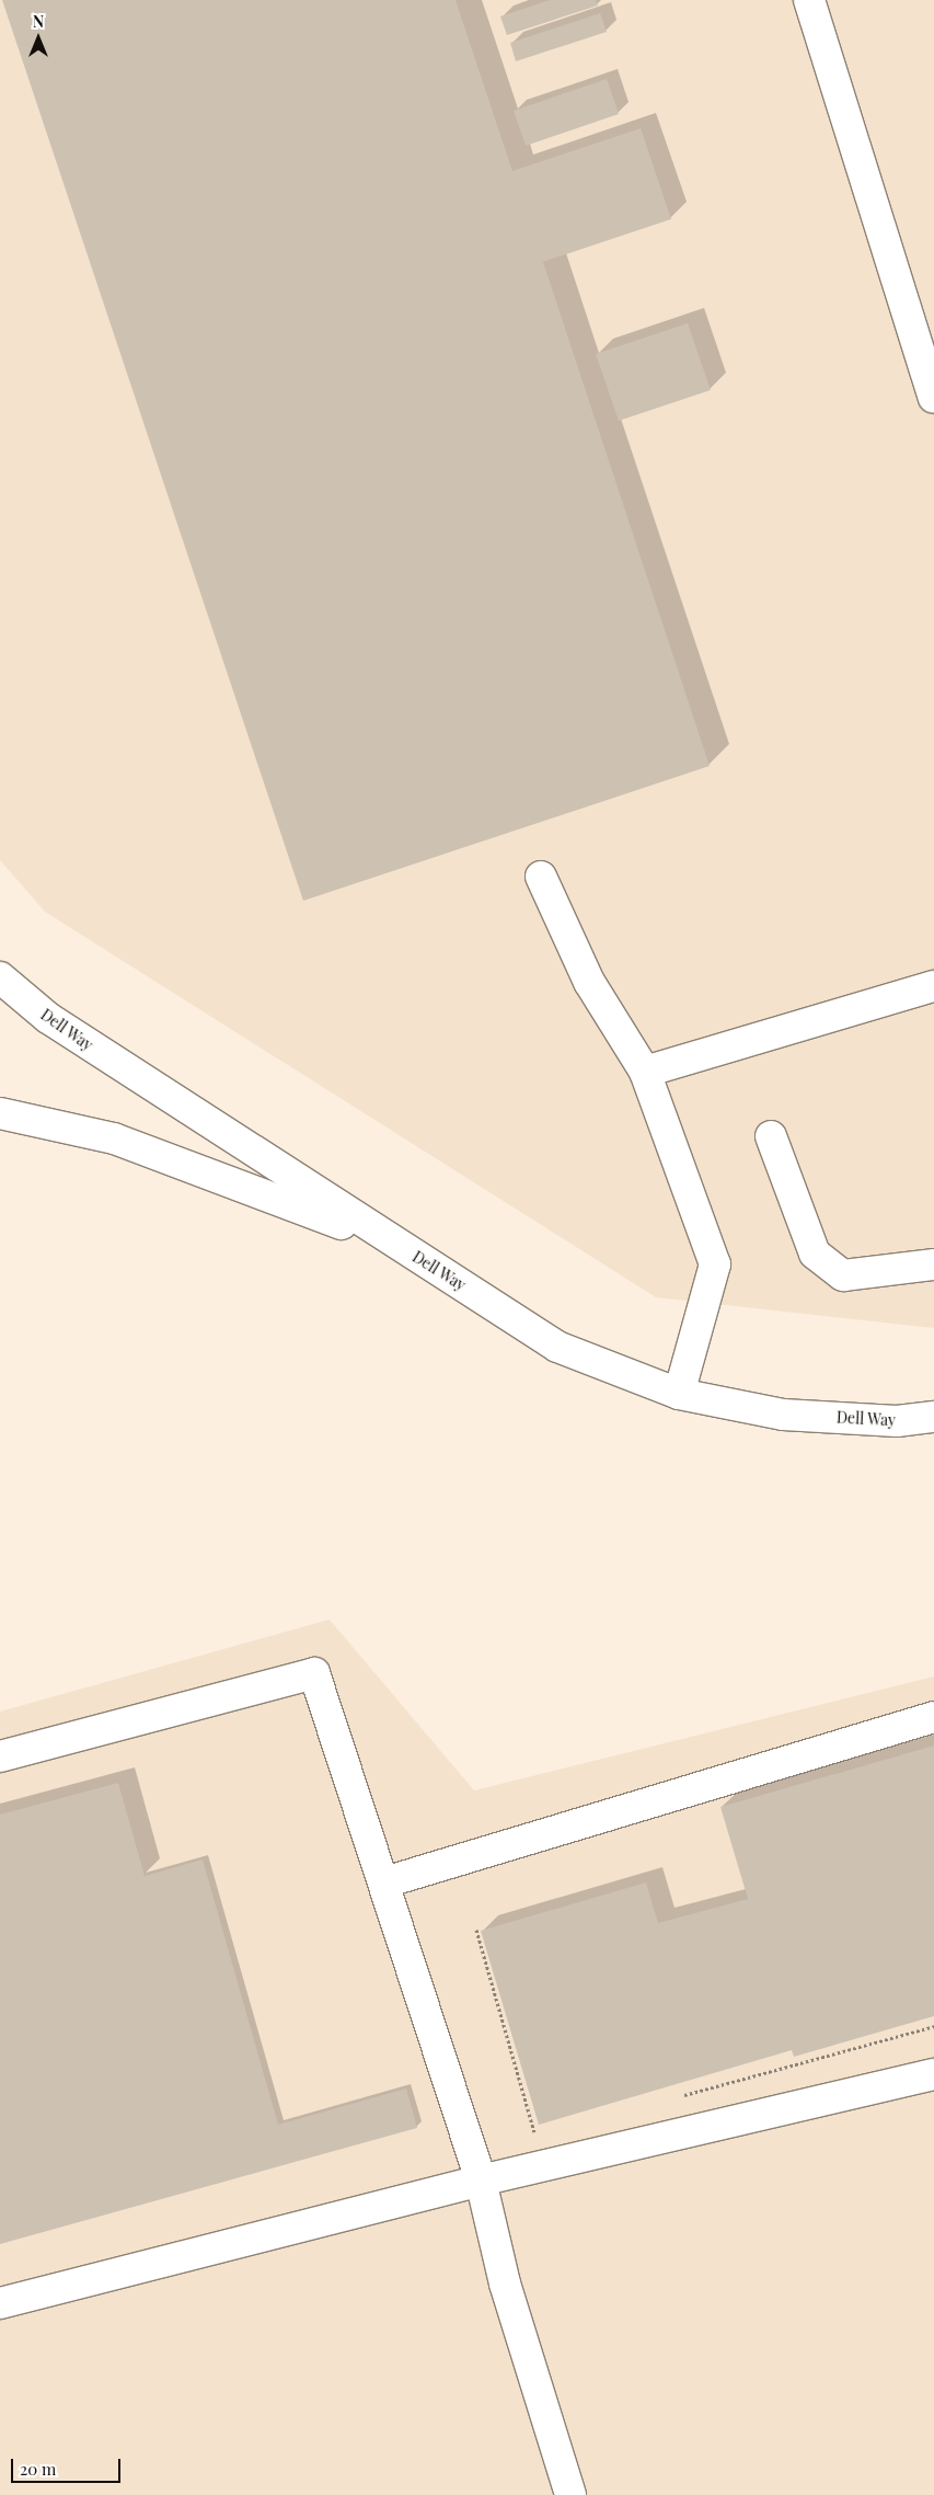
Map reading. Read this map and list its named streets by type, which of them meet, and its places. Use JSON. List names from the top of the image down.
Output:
{
  "streets": {
    "street": ["Dell Way"]
  },
  "scale_bar": "20 m",
  "north": "top"
}
